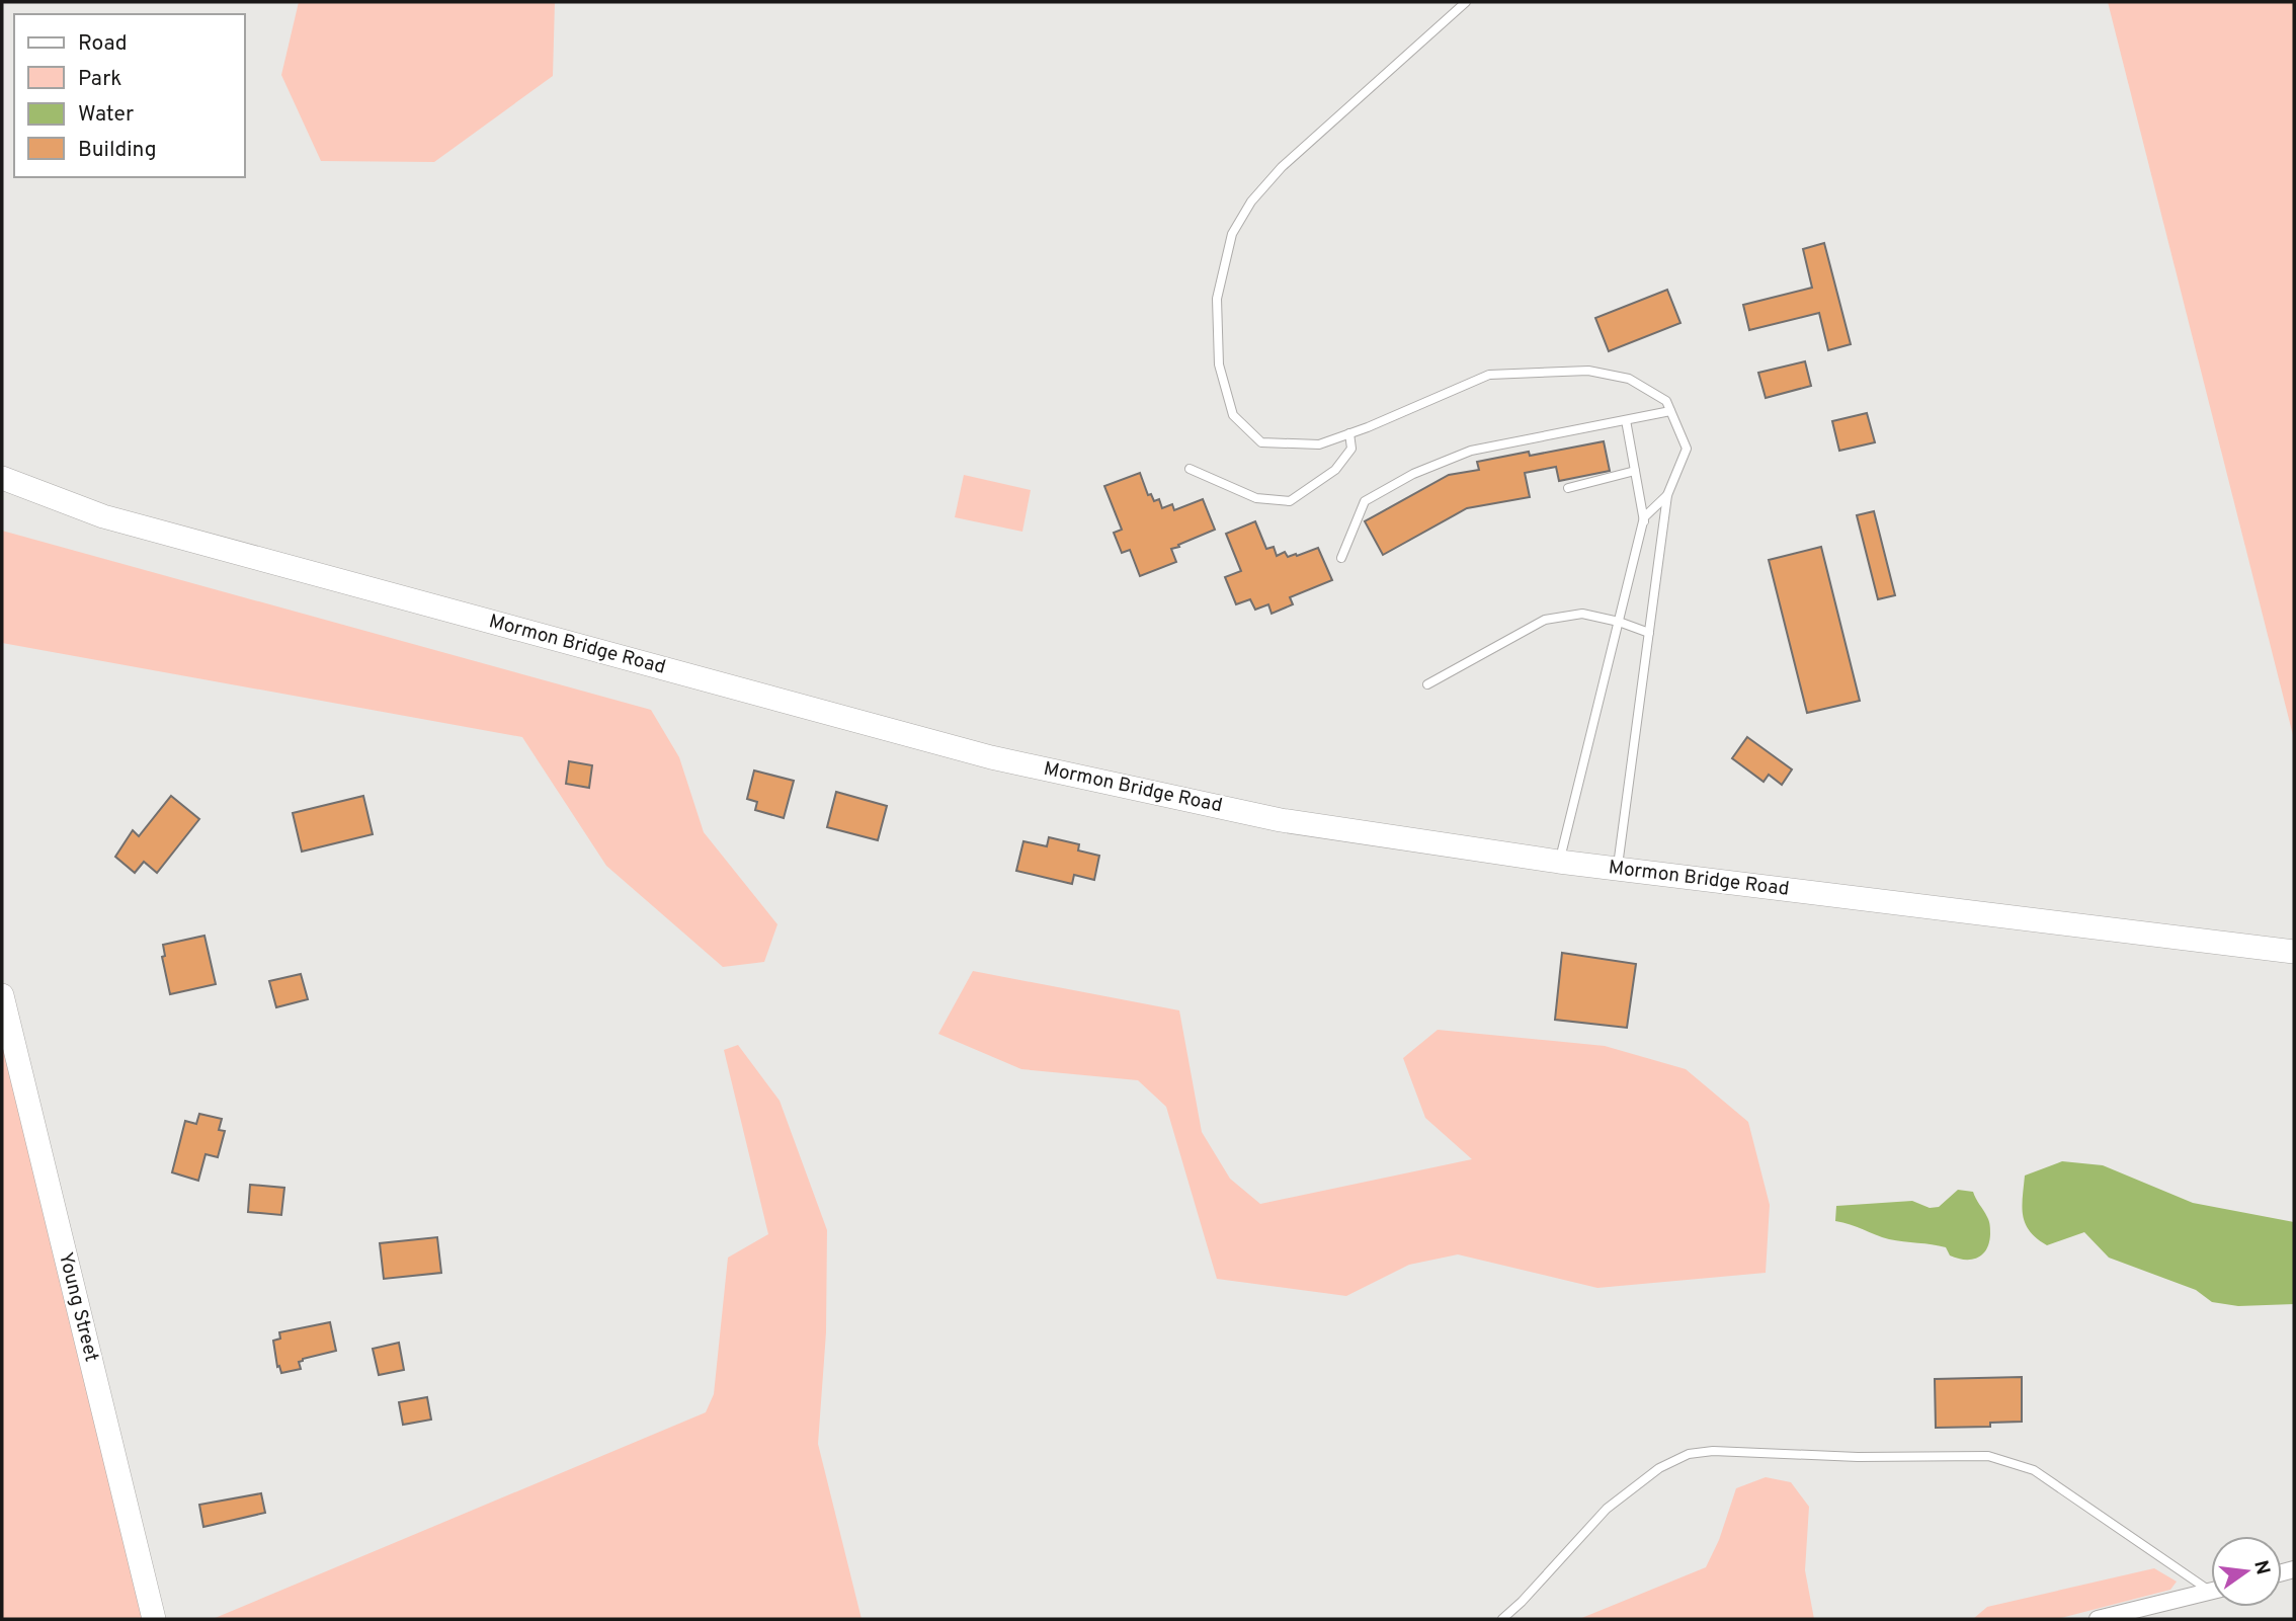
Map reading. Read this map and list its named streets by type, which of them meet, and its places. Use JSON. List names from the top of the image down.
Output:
{
  "streets": {
    "main road": ["Mormon Bridge Road", "Young Street"]
  },
  "legend": [
    "Road",
    "Park",
    "Water",
    "Building"
  ],
  "north": "right"
}
